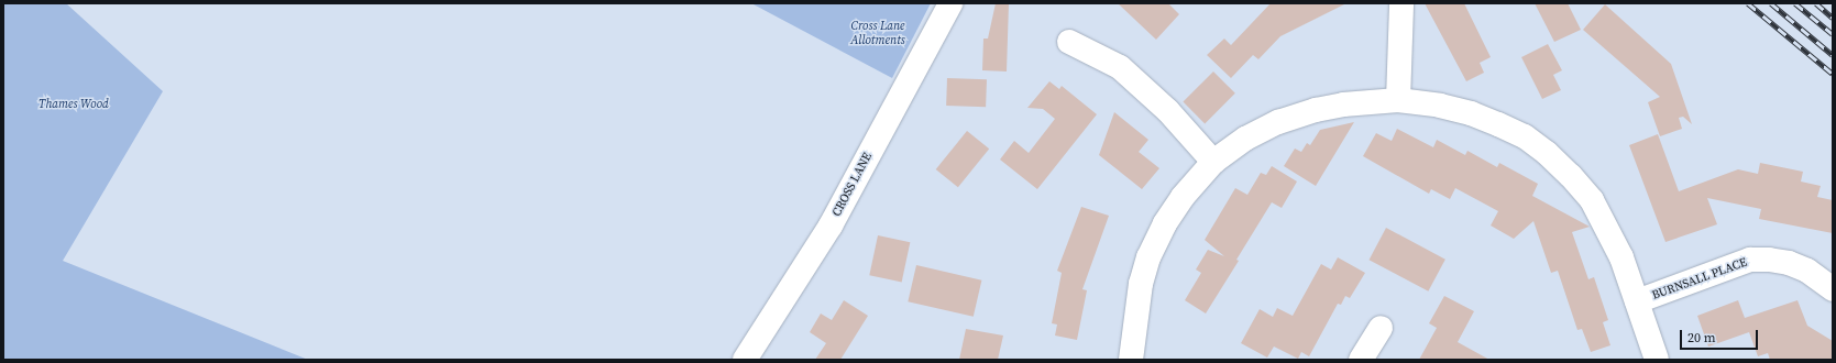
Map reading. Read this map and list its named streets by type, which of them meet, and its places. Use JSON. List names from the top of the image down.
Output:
{
  "streets": {
    "street": ["CROSS LANE", "BURNSALL PLACE"]
  },
  "parks": ["Cross Lane Allotments", "Thames Wood"],
  "scale_bar": "20 m"
}
